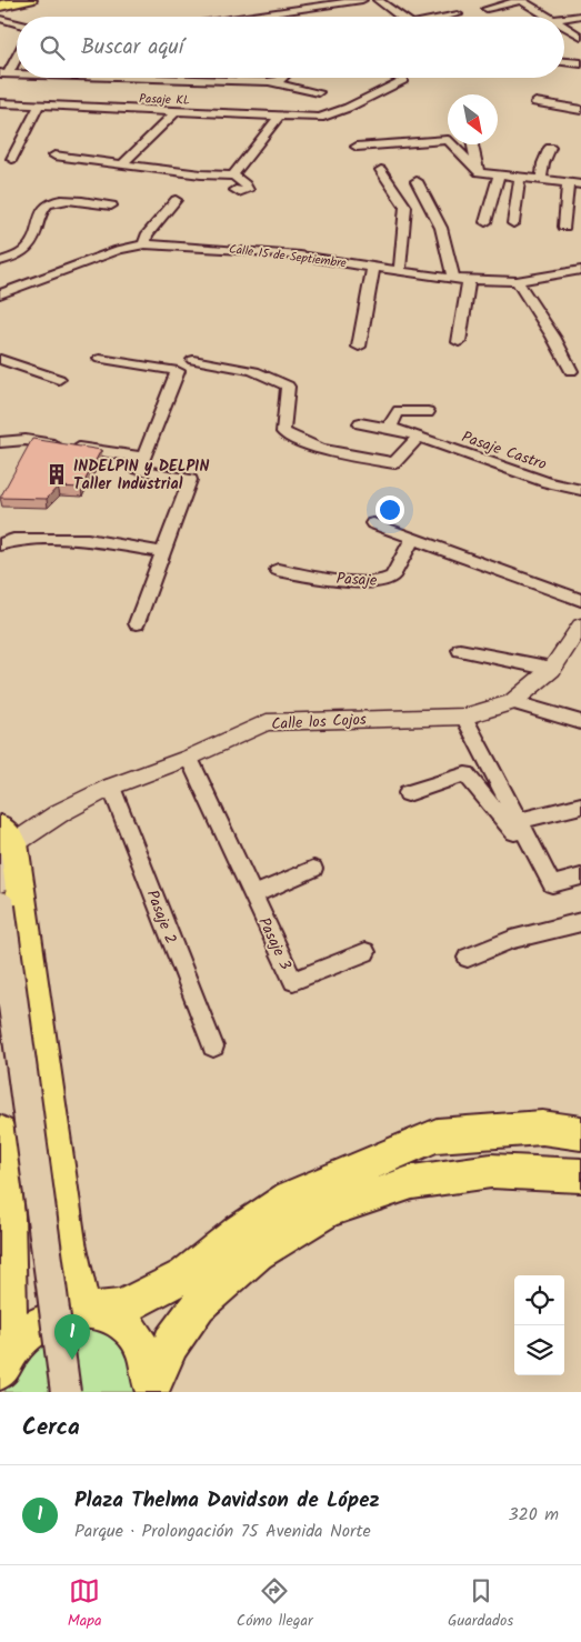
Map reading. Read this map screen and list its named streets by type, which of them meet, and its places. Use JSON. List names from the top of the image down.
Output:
{
  "streets": {
    "street": [
      "Pasaje KL",
      "Calle 15 de Septiembre",
      "Pasaje Castro",
      "Pasaje",
      "Calle los Cojos",
      "Pasaje 2",
      "Pasaje 3"
    ]
  },
  "crossings": [
    ["Calle los Cojos", "Pasaje 2"],
    ["Calle los Cojos", "Pasaje 3"]
  ],
  "places": {
    "building": ["INDELPIN y DELPIN Taller Industrial"]
  },
  "north": "bottom right",
  "page": {
    "search": "Buscar aquí",
    "pins": "1",
    "heading": "Cerca",
    "list": [
      {
        "mark": "1",
        "name": "Plaza Thelma Davidson de López",
        "note": "Parque · Prolongación 75 Avenida Norte",
        "value": "320 m"
      }
    ],
    "nav": ["Mapa", "Cómo llegar", "Guardados"]
  }
}
